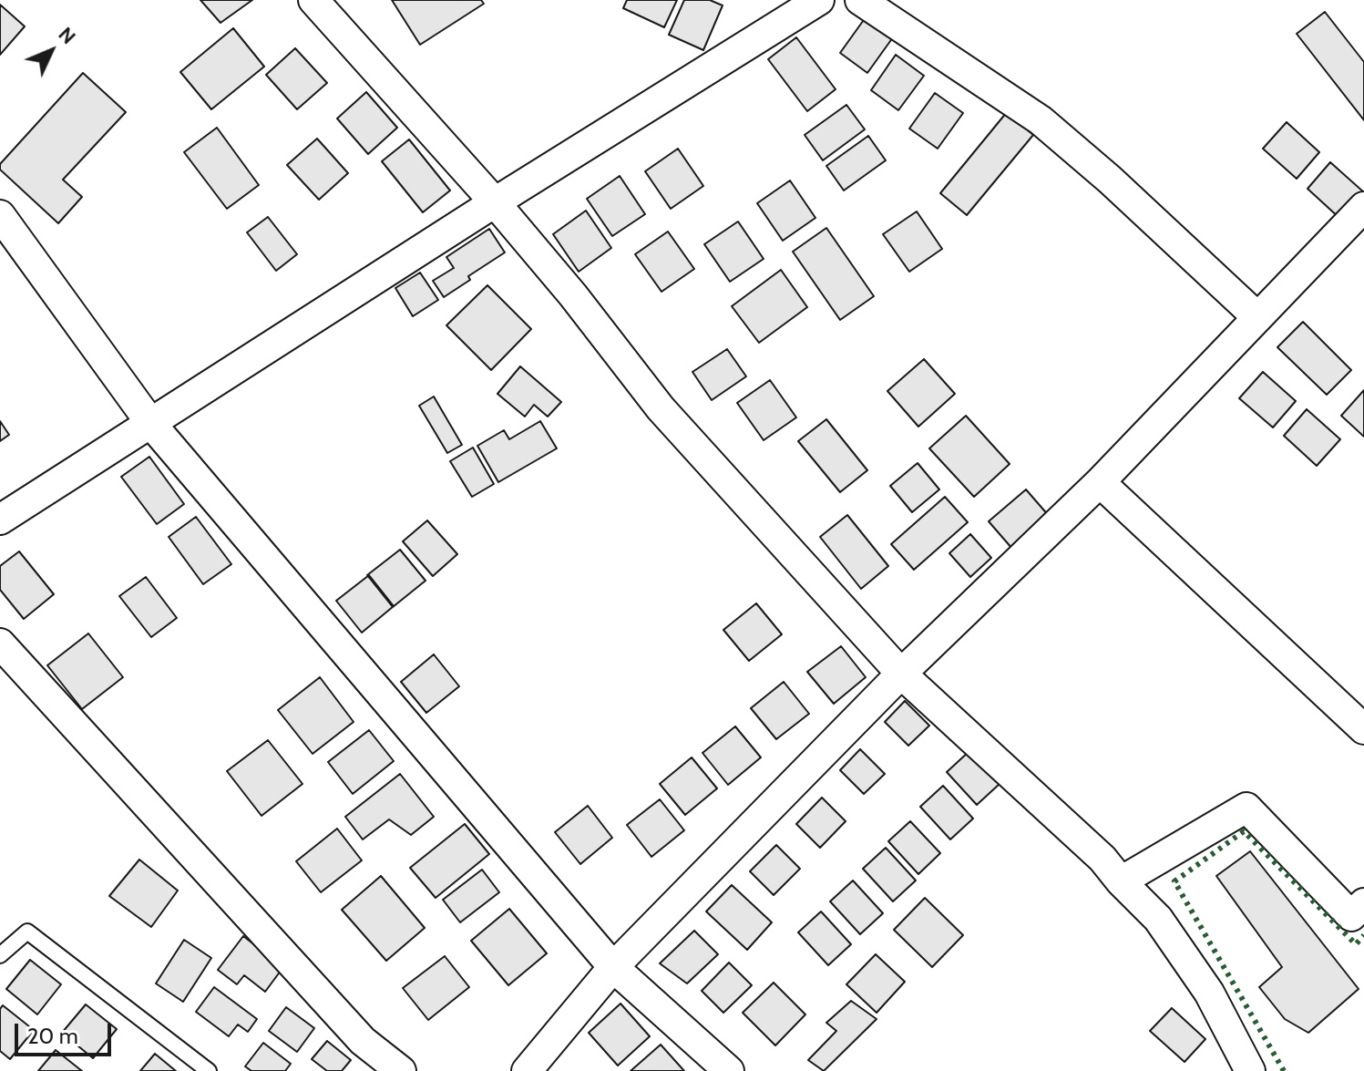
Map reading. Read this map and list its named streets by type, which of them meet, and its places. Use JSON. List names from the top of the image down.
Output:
{
  "scale_bar": "20 m",
  "north": "top right"
}
